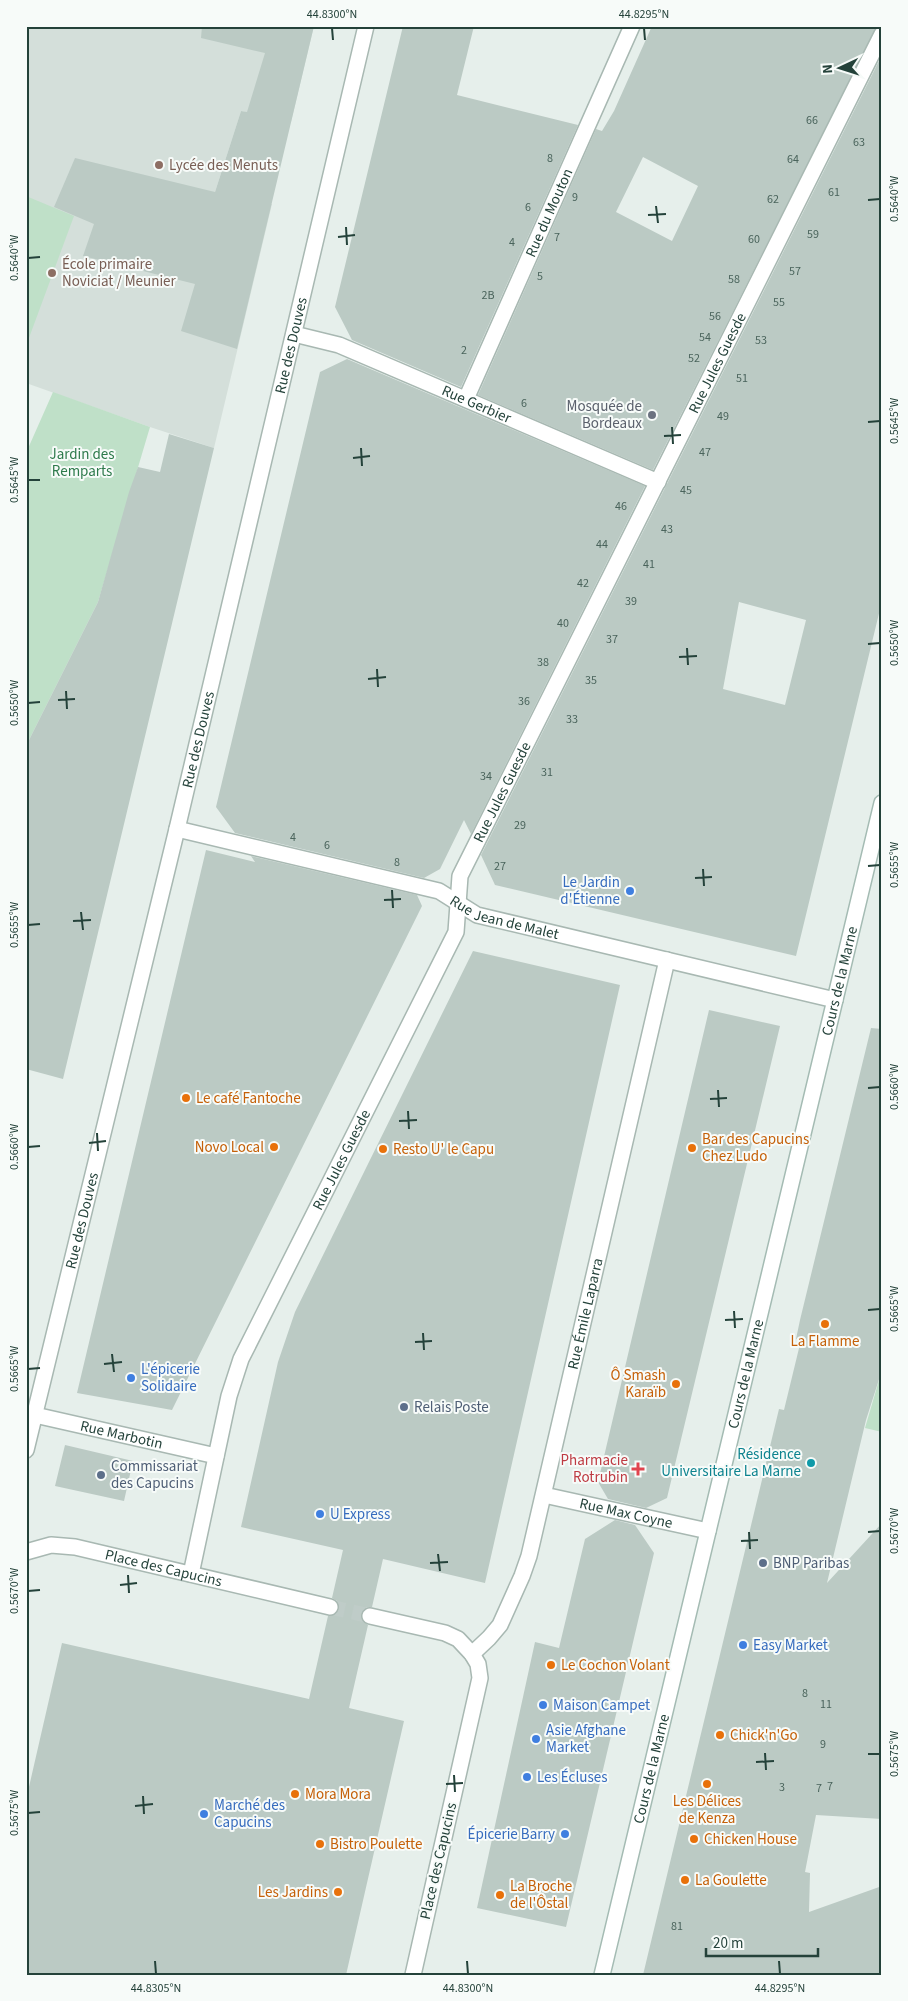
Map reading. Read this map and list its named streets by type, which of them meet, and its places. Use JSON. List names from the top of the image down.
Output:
{
  "streets": {
    "street": [
      "Rue du Mouton",
      "Rue des Douves",
      "Rue Jules Guesde",
      "Rue Gerbier",
      "Rue Jean de Malet",
      "Cours de la Marne",
      "Rue Émile Laparra",
      "Rue Marbotin",
      "Rue Max Coyne",
      "Place des Capucins"
    ]
  },
  "crossings": [
    ["Rue du Mouton", "Rue Gerbier"],
    ["Rue des Douves", "Rue Gerbier"],
    ["Rue des Douves", "Rue Jean de Malet"],
    ["Rue des Douves", "Rue Marbotin"],
    ["Rue Jules Guesde", "Rue Gerbier"],
    ["Rue Jules Guesde", "Rue Jean de Malet"],
    ["Rue Jules Guesde", "Rue Marbotin"],
    ["Rue Jules Guesde", "Place des Capucins"],
    ["Rue Jean de Malet", "Cours de la Marne"],
    ["Rue Jean de Malet", "Rue Émile Laparra"],
    ["Cours de la Marne", "Rue Max Coyne"],
    ["Rue Émile Laparra", "Rue Max Coyne"],
    ["Rue Émile Laparra", "Place des Capucins"]
  ],
  "parks": ["Jardin des Remparts"],
  "places": {
    "other": [
      "Lycée des Menuts",
      "École primaire Noviciat / Meunier",
      "Mosquée de Bordeaux",
      "Le Jardin d'Étienne",
      "Le café Fantoche",
      "Novo Local",
      "Bar des Capucins Chez Ludo",
      "Resto U' le Capu",
      "La Flamme",
      "L'épicerie Solidaire",
      "Ô Smash Karaïb",
      "Relais Poste",
      "Résidence Universitaire La Marne",
      "Commissariat des Capucins",
      "U Express",
      "BNP Paribas",
      "Easy Market",
      "Le Cochon Volant",
      "Maison Campet",
      "Chick'n'Go",
      "Asie Afghane Market",
      "Les Écluses",
      "Les Délices de Kenza",
      "Mora Mora",
      "Marché des Capucins",
      "Épicerie Barry",
      "Chicken House",
      "Bistro Poulette",
      "La Goulette",
      "Les Jardins",
      "La Broche de l'Ôstal"
    ],
    "health": ["Pharmacie Rotrubin"]
  },
  "house_numbers": [
    "66",
    "63",
    "8",
    "64",
    "61",
    "9",
    "62",
    "6",
    "59",
    "7",
    "60",
    "4",
    "57",
    "5",
    "58",
    "2B",
    "55",
    "56",
    "54",
    "53",
    "2",
    "52",
    "51",
    "6",
    "49",
    "47",
    "45",
    "46",
    "43",
    "44",
    "41",
    "42",
    "39",
    "40",
    "37",
    "38",
    "35",
    "36",
    "33",
    "31",
    "34",
    "29",
    "4",
    "6",
    "8",
    "27",
    "8",
    "11",
    "9",
    "7",
    "3",
    "7",
    "81"
  ],
  "scale_bar": "20 m",
  "north": "left",
  "coordinates": [
    "44.8300°N",
    "44.8295°N",
    "0.5640°W",
    "0.5645°W",
    "0.5650°W",
    "0.5655°W",
    "0.5660°W",
    "0.5665°W",
    "0.5670°W",
    "0.5675°W",
    "44.8305°N"
  ]
}
